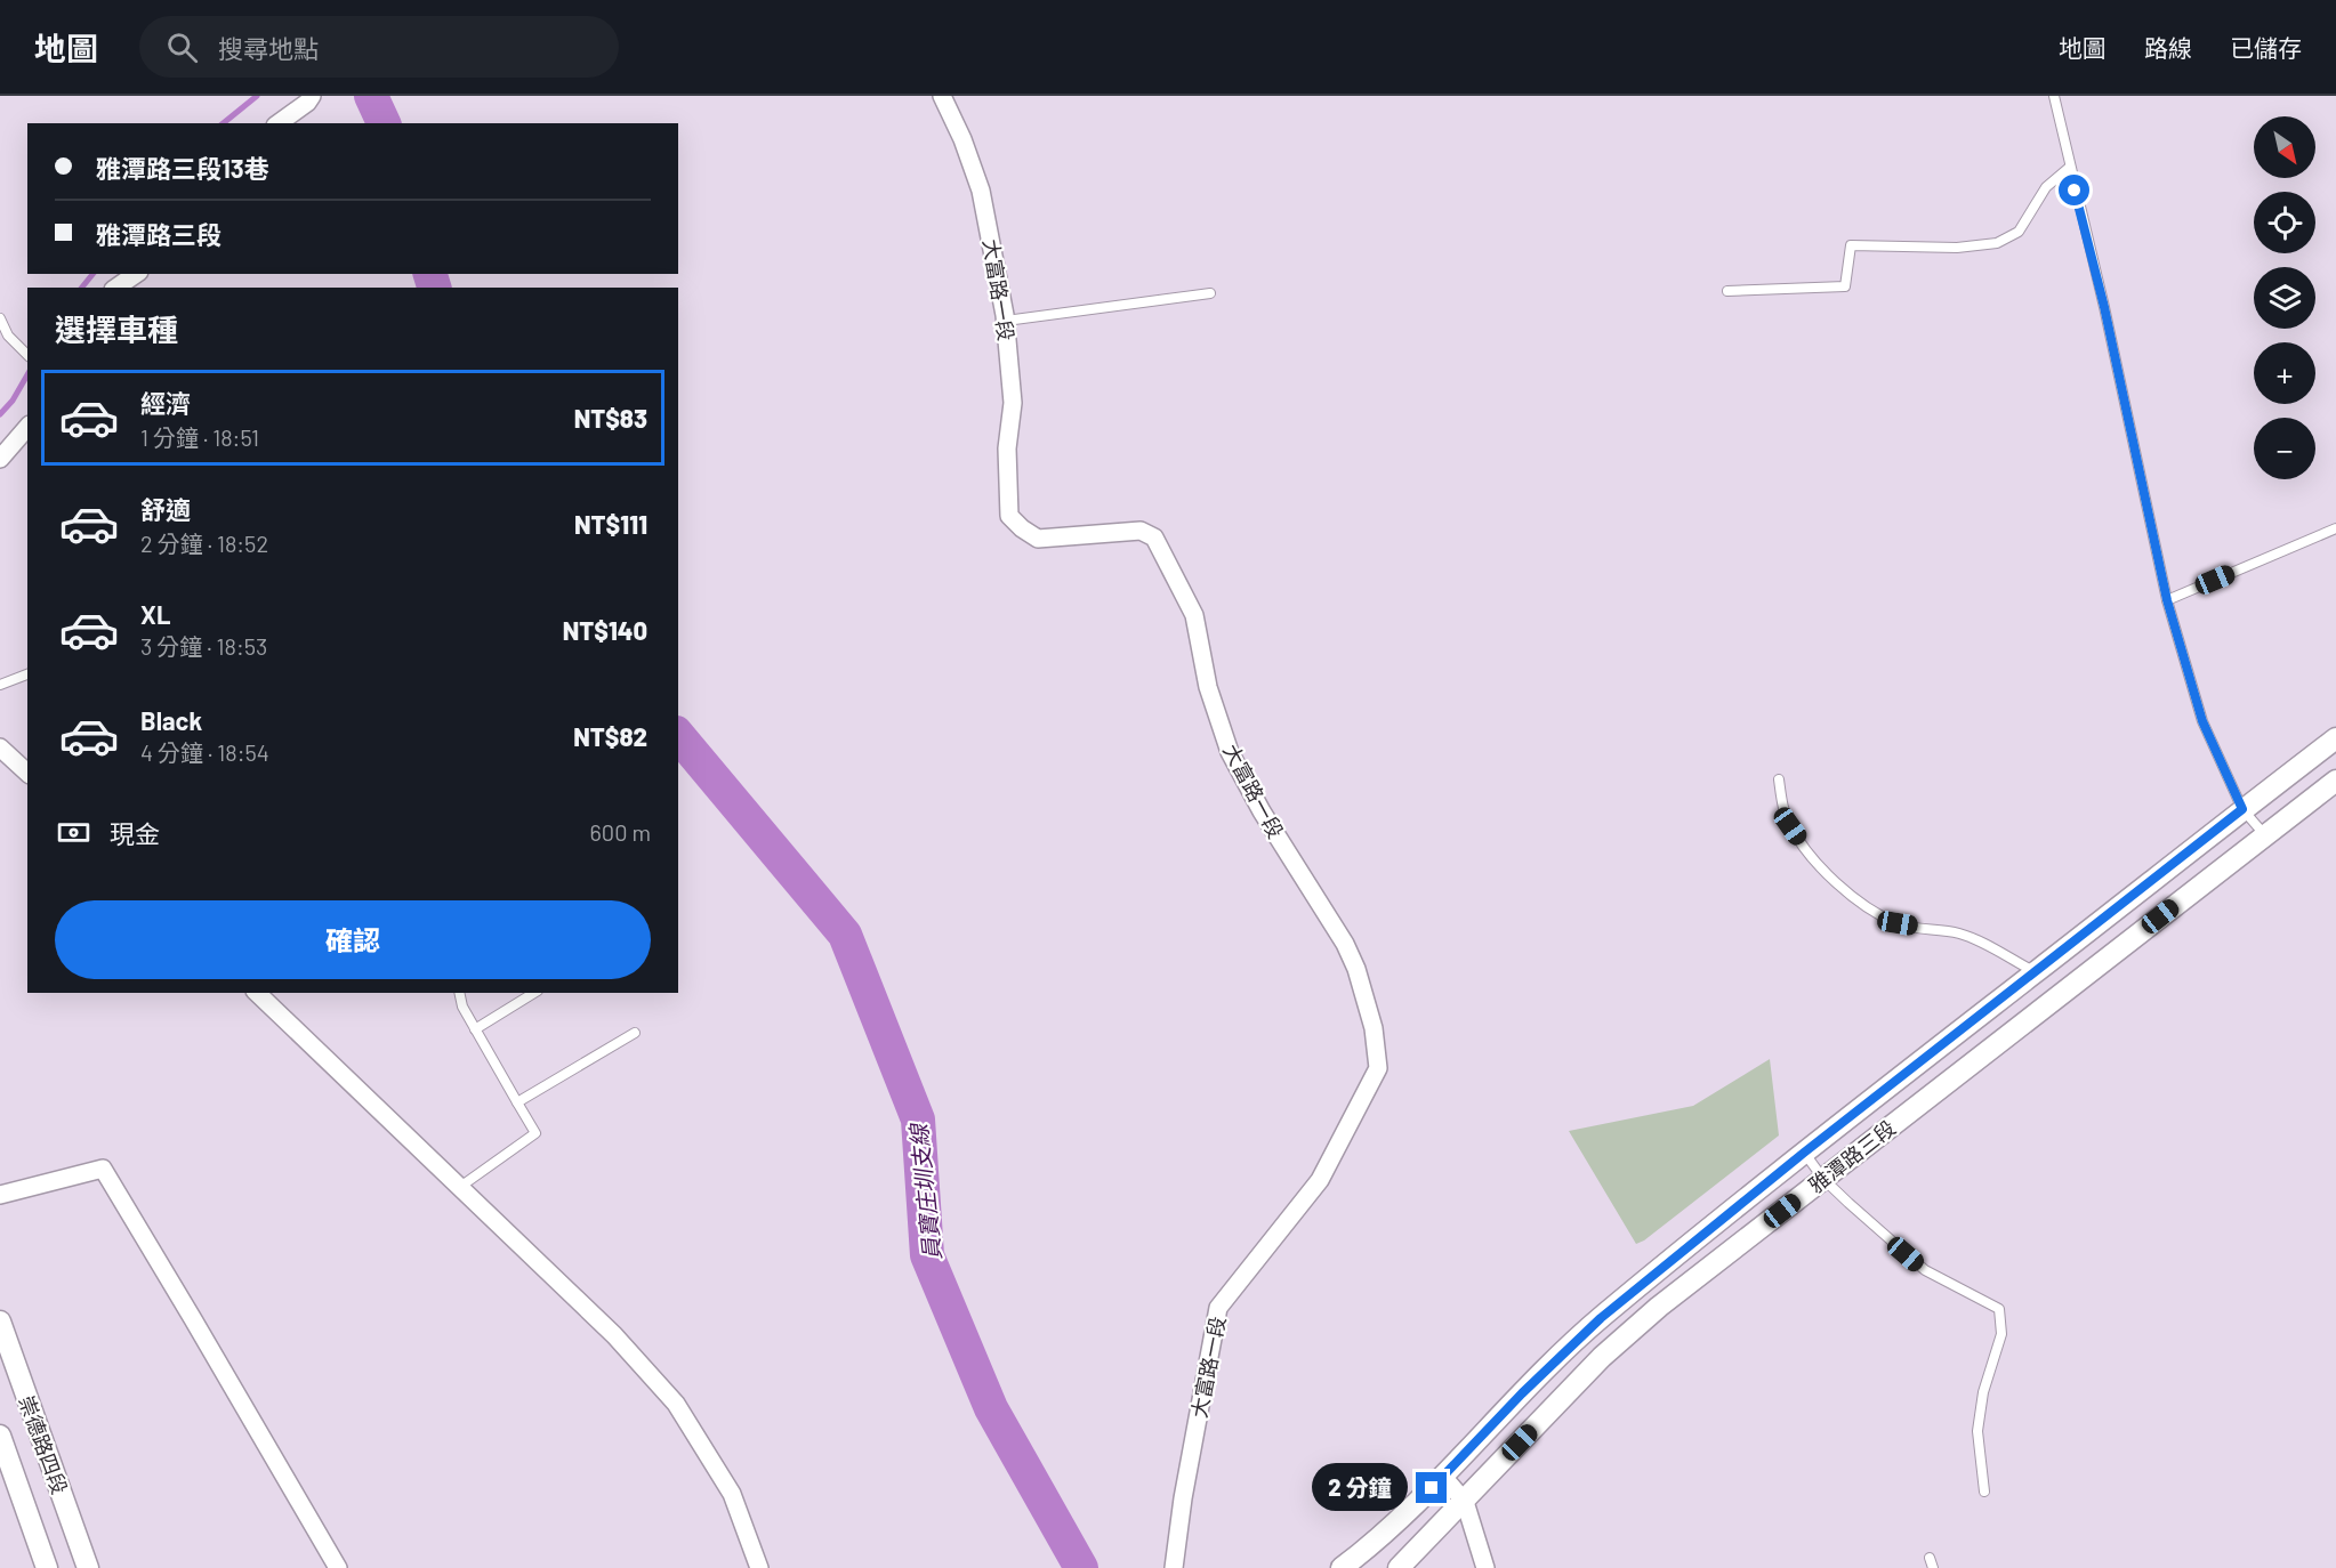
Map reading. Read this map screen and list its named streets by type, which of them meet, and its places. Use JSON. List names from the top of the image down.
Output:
{
  "streets": {
    "street": ["大富路一段", "雅潭路三段", "崇德路四段"]
  },
  "water": ["員寶庄圳支線"],
  "north": "bottom right",
  "page": {
    "header": "地圖",
    "search": "搜尋地點",
    "nav": ["地圖", "路線", "已儲存"],
    "map_buttons": ["+", "−"],
    "banner": ["雅潭路三段13巷", "雅潭路三段"],
    "heading": "選擇車種",
    "list": [
      {
        "name": "經濟",
        "note": "1 分鐘 · 18:51",
        "value": "NT$83"
      },
      {
        "name": "舒適",
        "note": "2 分鐘 · 18:52",
        "value": "NT$111"
      },
      {
        "name": "XL",
        "note": "3 分鐘 · 18:53",
        "value": "NT$140"
      },
      {
        "name": "Black",
        "note": "4 分鐘 · 18:54",
        "value": "NT$82"
      }
    ],
    "pay": ["現金", "600 m"],
    "buttons": "確認",
    "bubble": "2 分鐘"
  }
}
